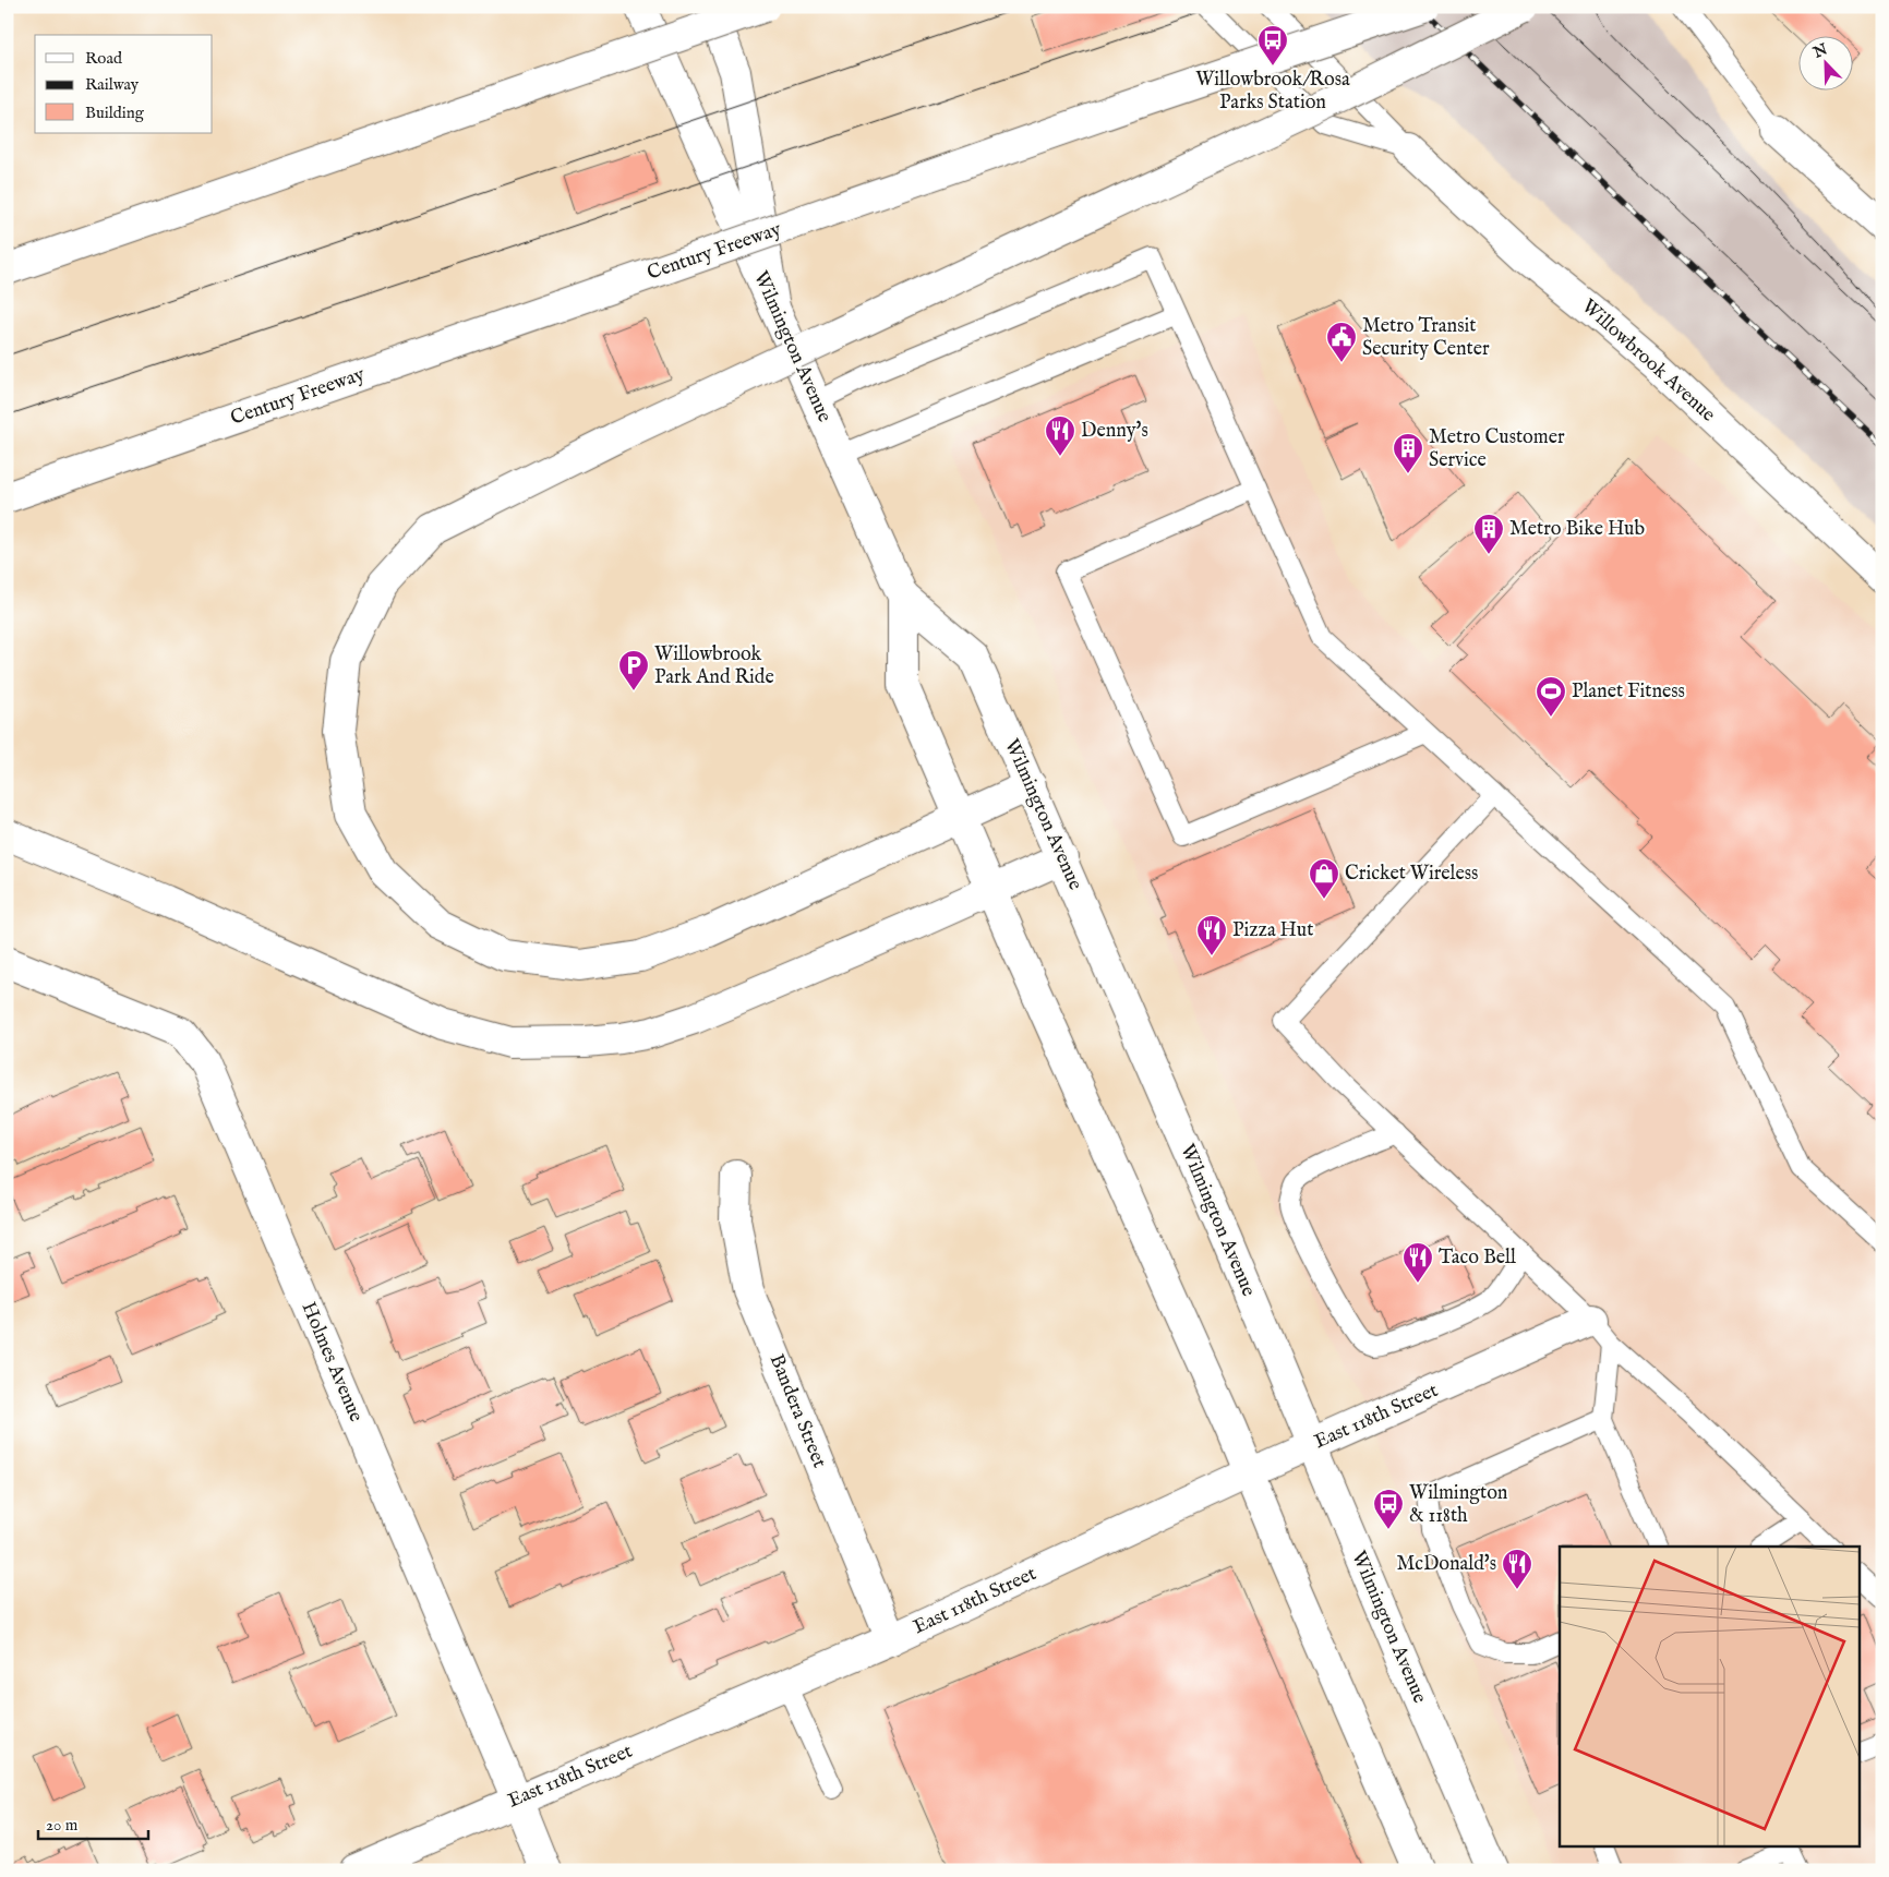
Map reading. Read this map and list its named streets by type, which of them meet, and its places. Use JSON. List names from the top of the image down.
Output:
{
  "streets": {
    "main road": [
      "Century Freeway",
      "Wilmington Avenue",
      "Willowbrook Avenue",
      "Holmes Avenue",
      "Bandera Street",
      "East 118th Street"
    ]
  },
  "crossings": [
    ["Wilmington Avenue", "East 118th Street"],
    ["Holmes Avenue", "East 118th Street"],
    ["Bandera Street", "East 118th Street"]
  ],
  "places": {
    "bus stop": ["Willowbrook/Rosa Parks Station", "Wilmington & 118th"],
    "public building": ["Metro Transit Security Center"],
    "restaurant": [
      "Denny's",
      "Pizza Hut",
      "Taco Bell",
      "McDonald's"
    ],
    "building": ["Metro Customer Service", "Metro Bike Hub"],
    "parking": ["Willowbrook Park And Ride"],
    "sports": ["Planet Fitness"],
    "shop": ["Cricket Wireless"]
  },
  "legend": ["Road", "Railway", "Building"],
  "scale_bar": "20 m",
  "north": "top left"
}
